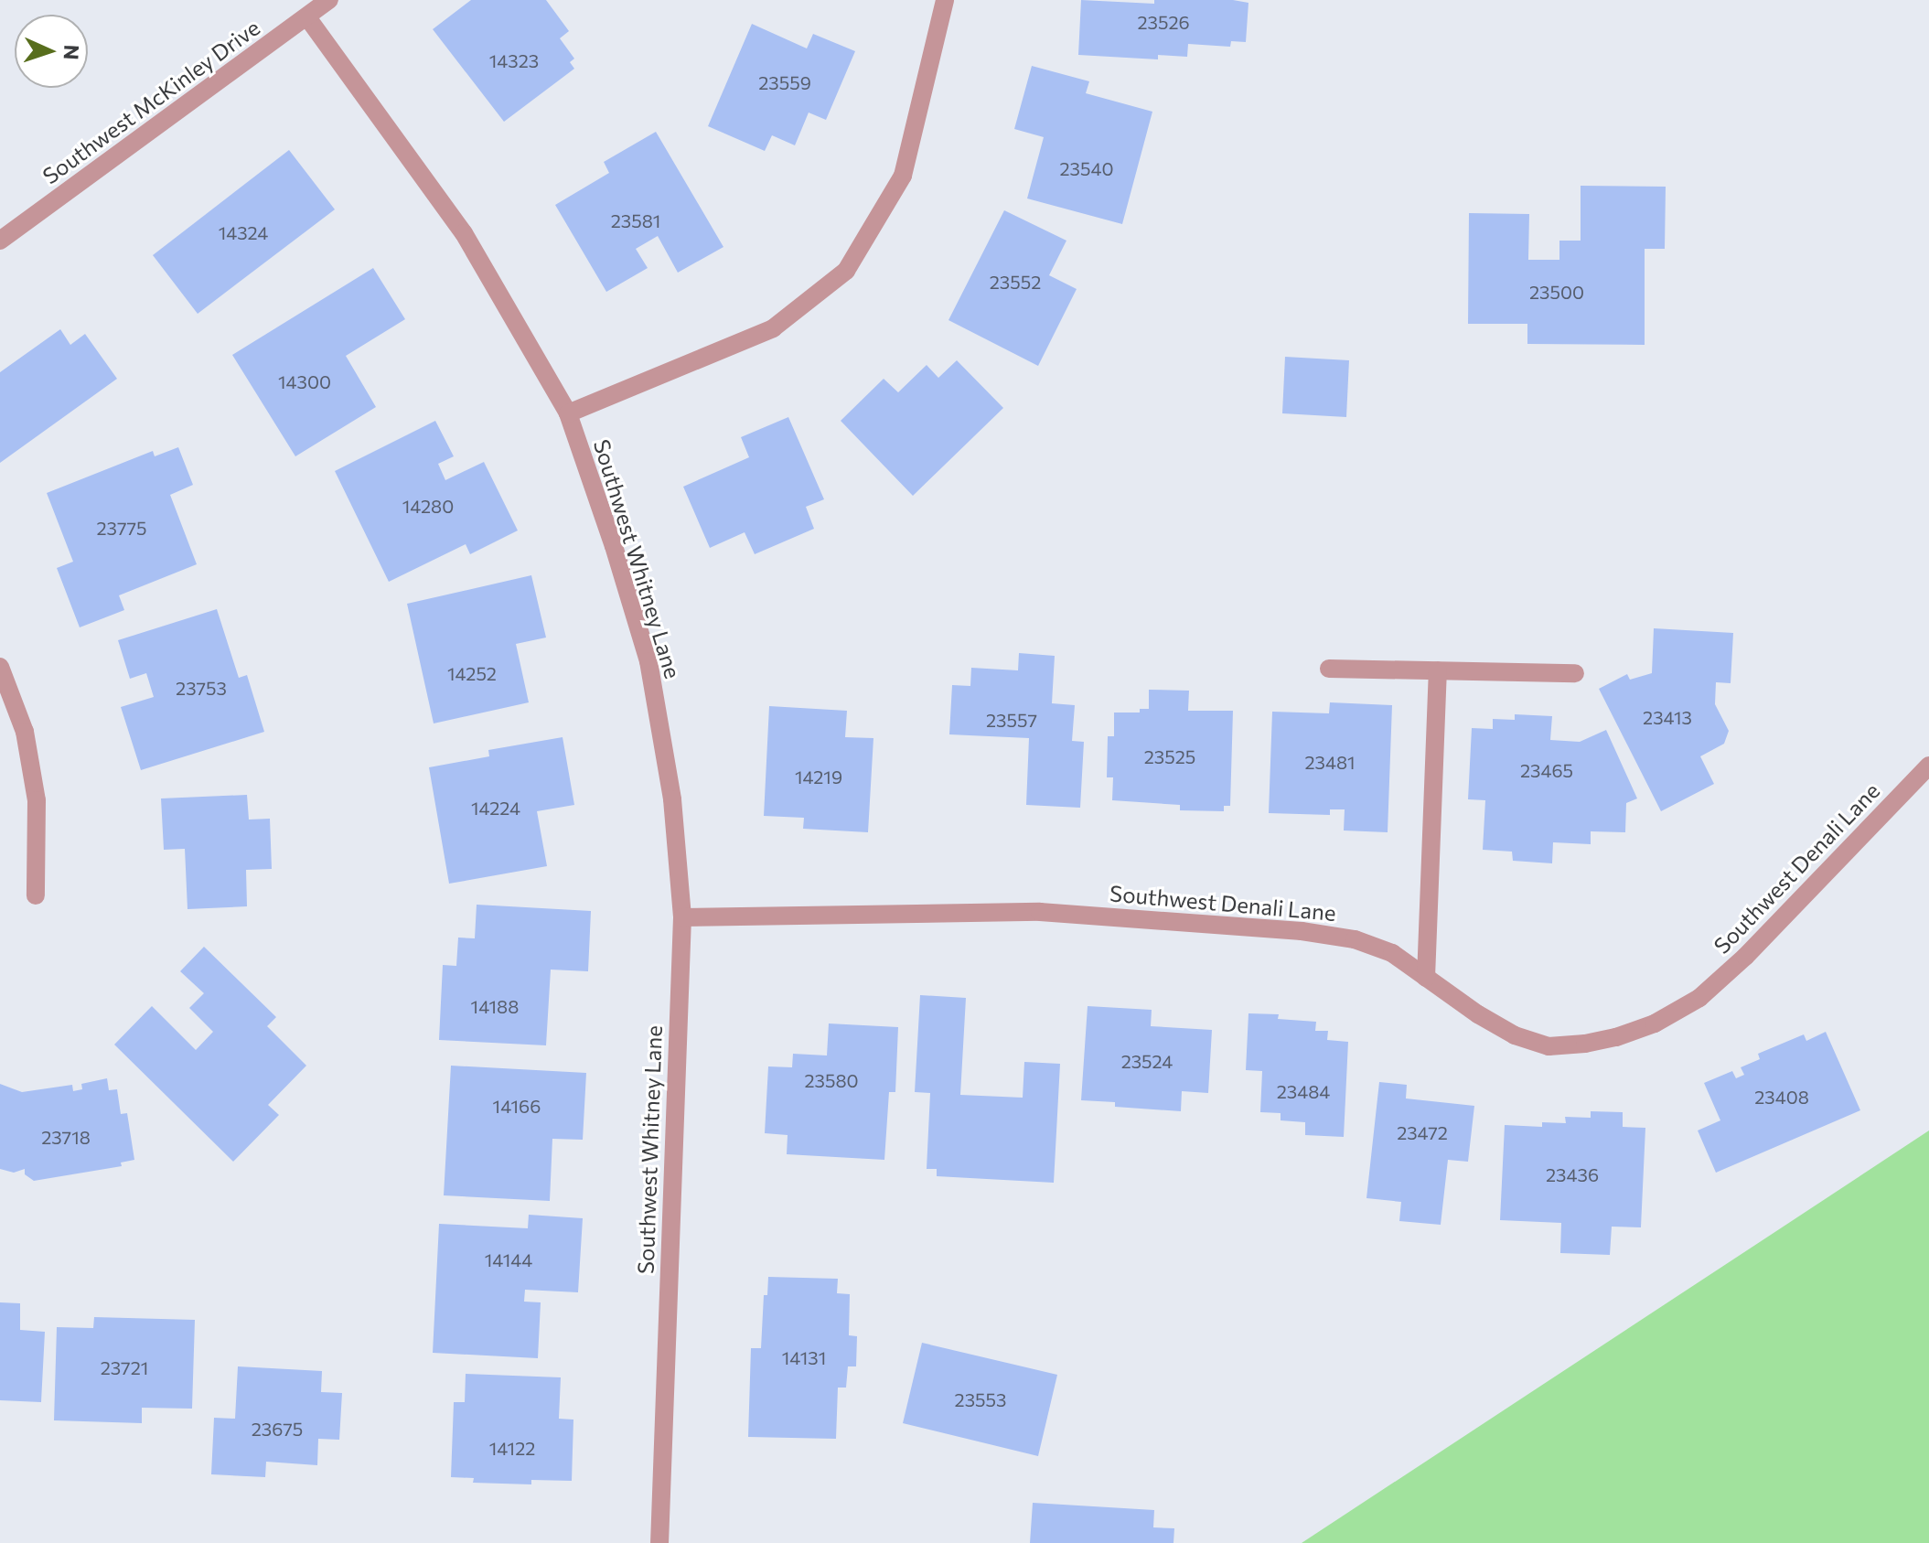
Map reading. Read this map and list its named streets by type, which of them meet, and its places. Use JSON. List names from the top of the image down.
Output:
{
  "streets": {
    "street": ["Southwest McKinley Drive", "Southwest Whitney Lane", "Southwest Denali Lane"]
  },
  "crossings": [
    ["Southwest McKinley Drive", "Southwest Whitney Lane"],
    ["Southwest Whitney Lane", "Southwest Denali Lane"]
  ],
  "house_numbers": [
    "23526",
    "14323",
    "23559",
    "23540",
    "23581",
    "14324",
    "23552",
    "23500",
    "14300",
    "14280",
    "23775",
    "14252",
    "23753",
    "23413",
    "23557",
    "23525",
    "23481",
    "23465",
    "14219",
    "14224",
    "14188",
    "23524",
    "23580",
    "23484",
    "23408",
    "14166",
    "23472",
    "23718",
    "23436",
    "14144",
    "14131",
    "23721",
    "23553",
    "23675",
    "14122"
  ],
  "north": "right"
}
